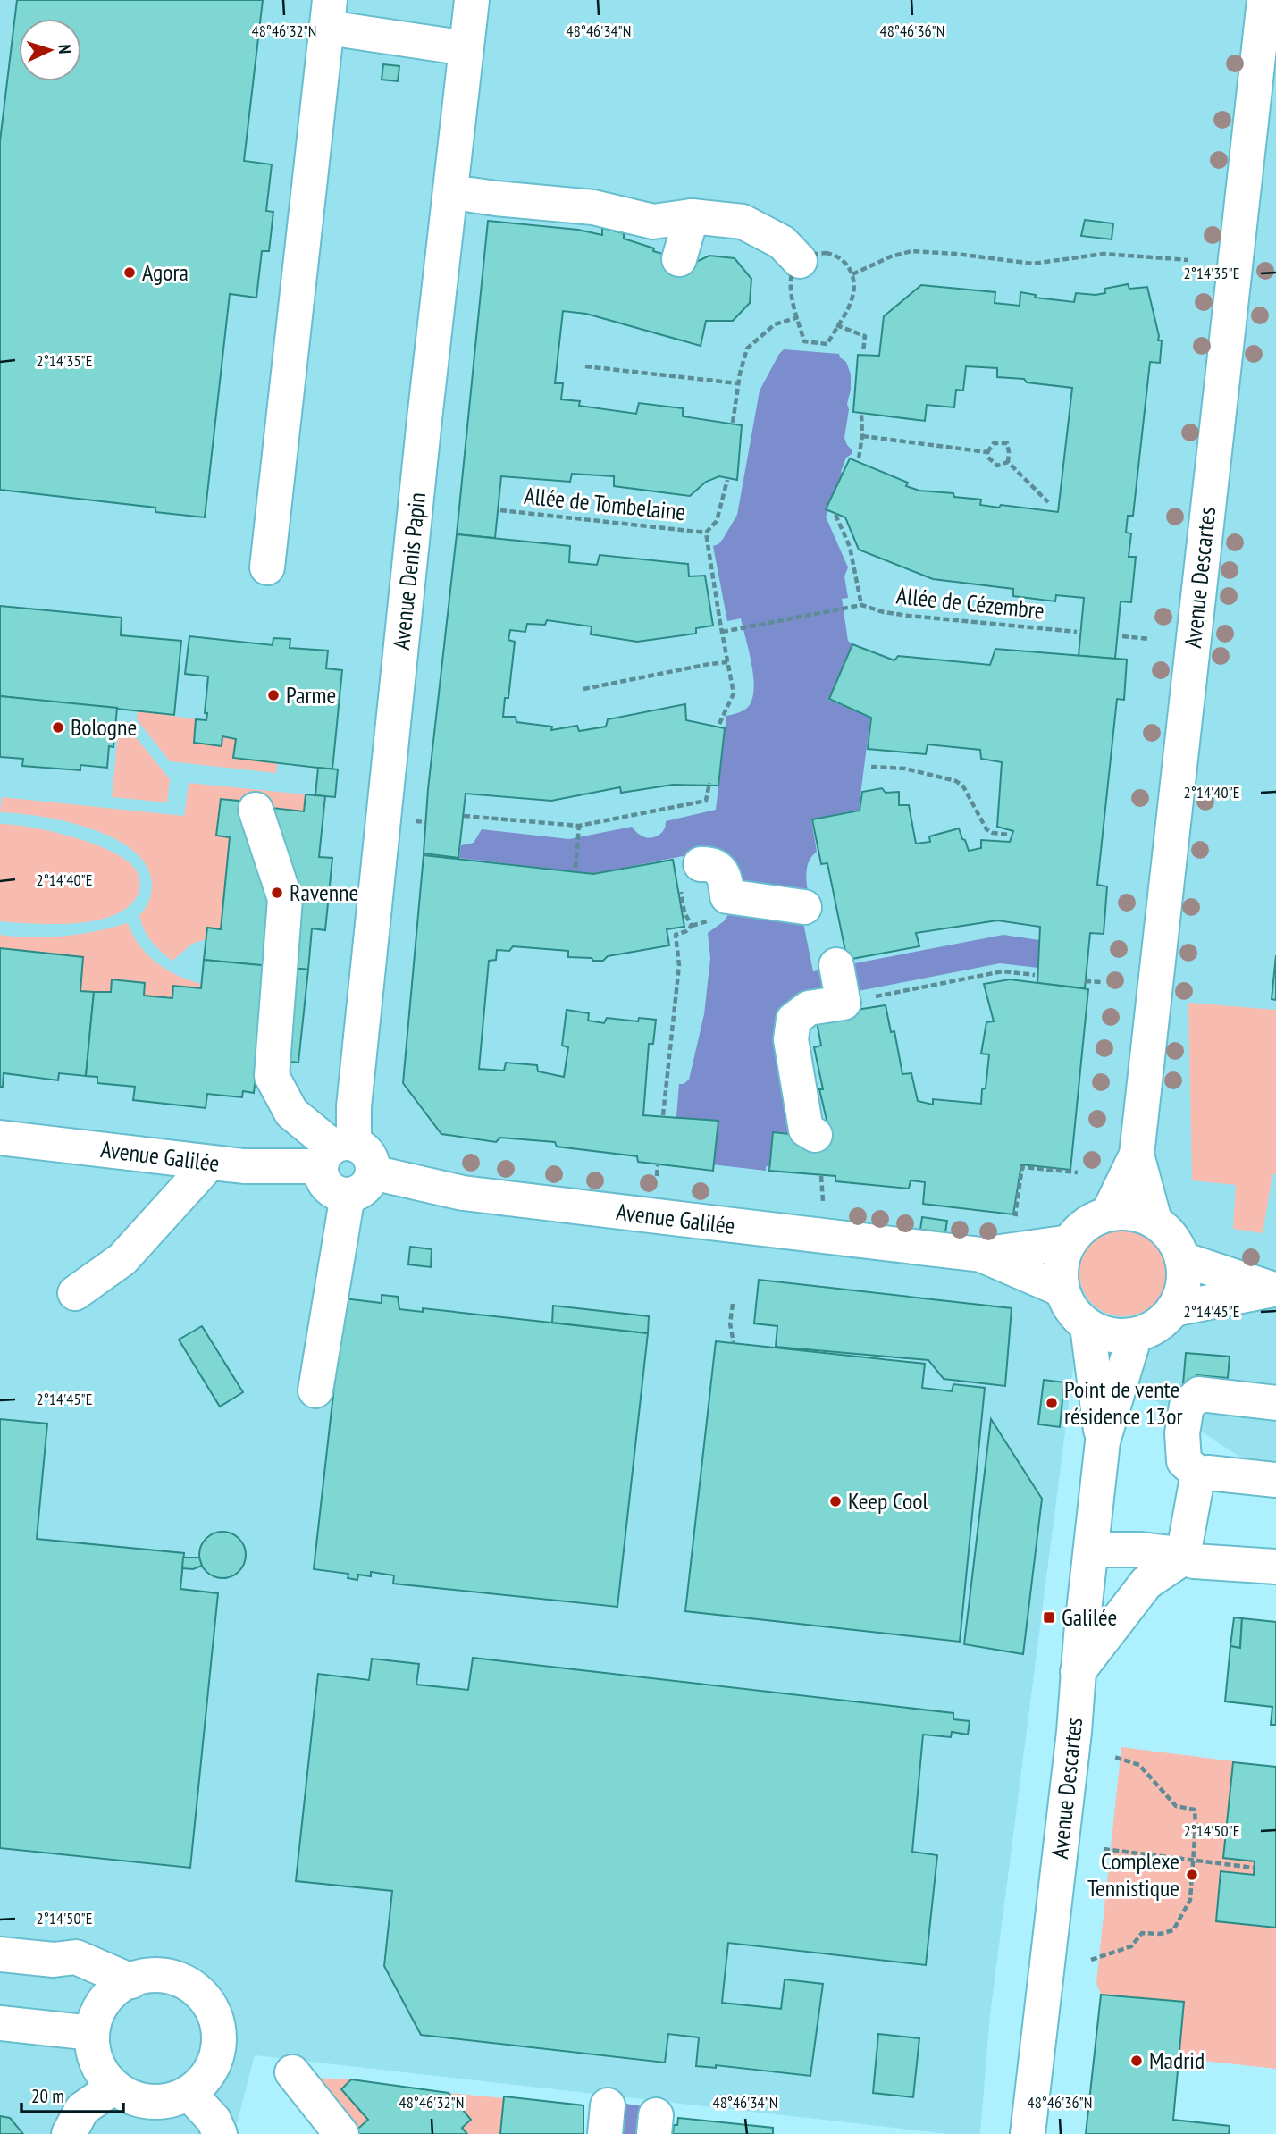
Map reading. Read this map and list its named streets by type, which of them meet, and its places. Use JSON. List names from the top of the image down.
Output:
{
  "streets": {
    "main road": ["Avenue Denis Papin", "Avenue Descartes", "Avenue Galilée"],
    "path": ["Allée de Tombelaine", "Allée de Cézembre"]
  },
  "crossings": [
    ["Avenue Denis Papin", "Avenue Galilée"],
    ["Avenue Descartes", "Avenue Galilée"]
  ],
  "places": {
    "other": [
      "Agora",
      "Parme",
      "Bologne",
      "Ravenne",
      "Point de vente résidence 13or",
      "Keep Cool",
      "Complexe Tennistique",
      "Madrid"
    ],
    "transit": ["Galilée"]
  },
  "scale_bar": "20 m",
  "north": "right",
  "coordinates": [
    "48°46'32\"N",
    "48°46'34\"N",
    "48°46'36\"N",
    "2°14'35\"E",
    "2°14'40\"E",
    "2°14'45\"E",
    "2°14'50\"E"
  ]
}
